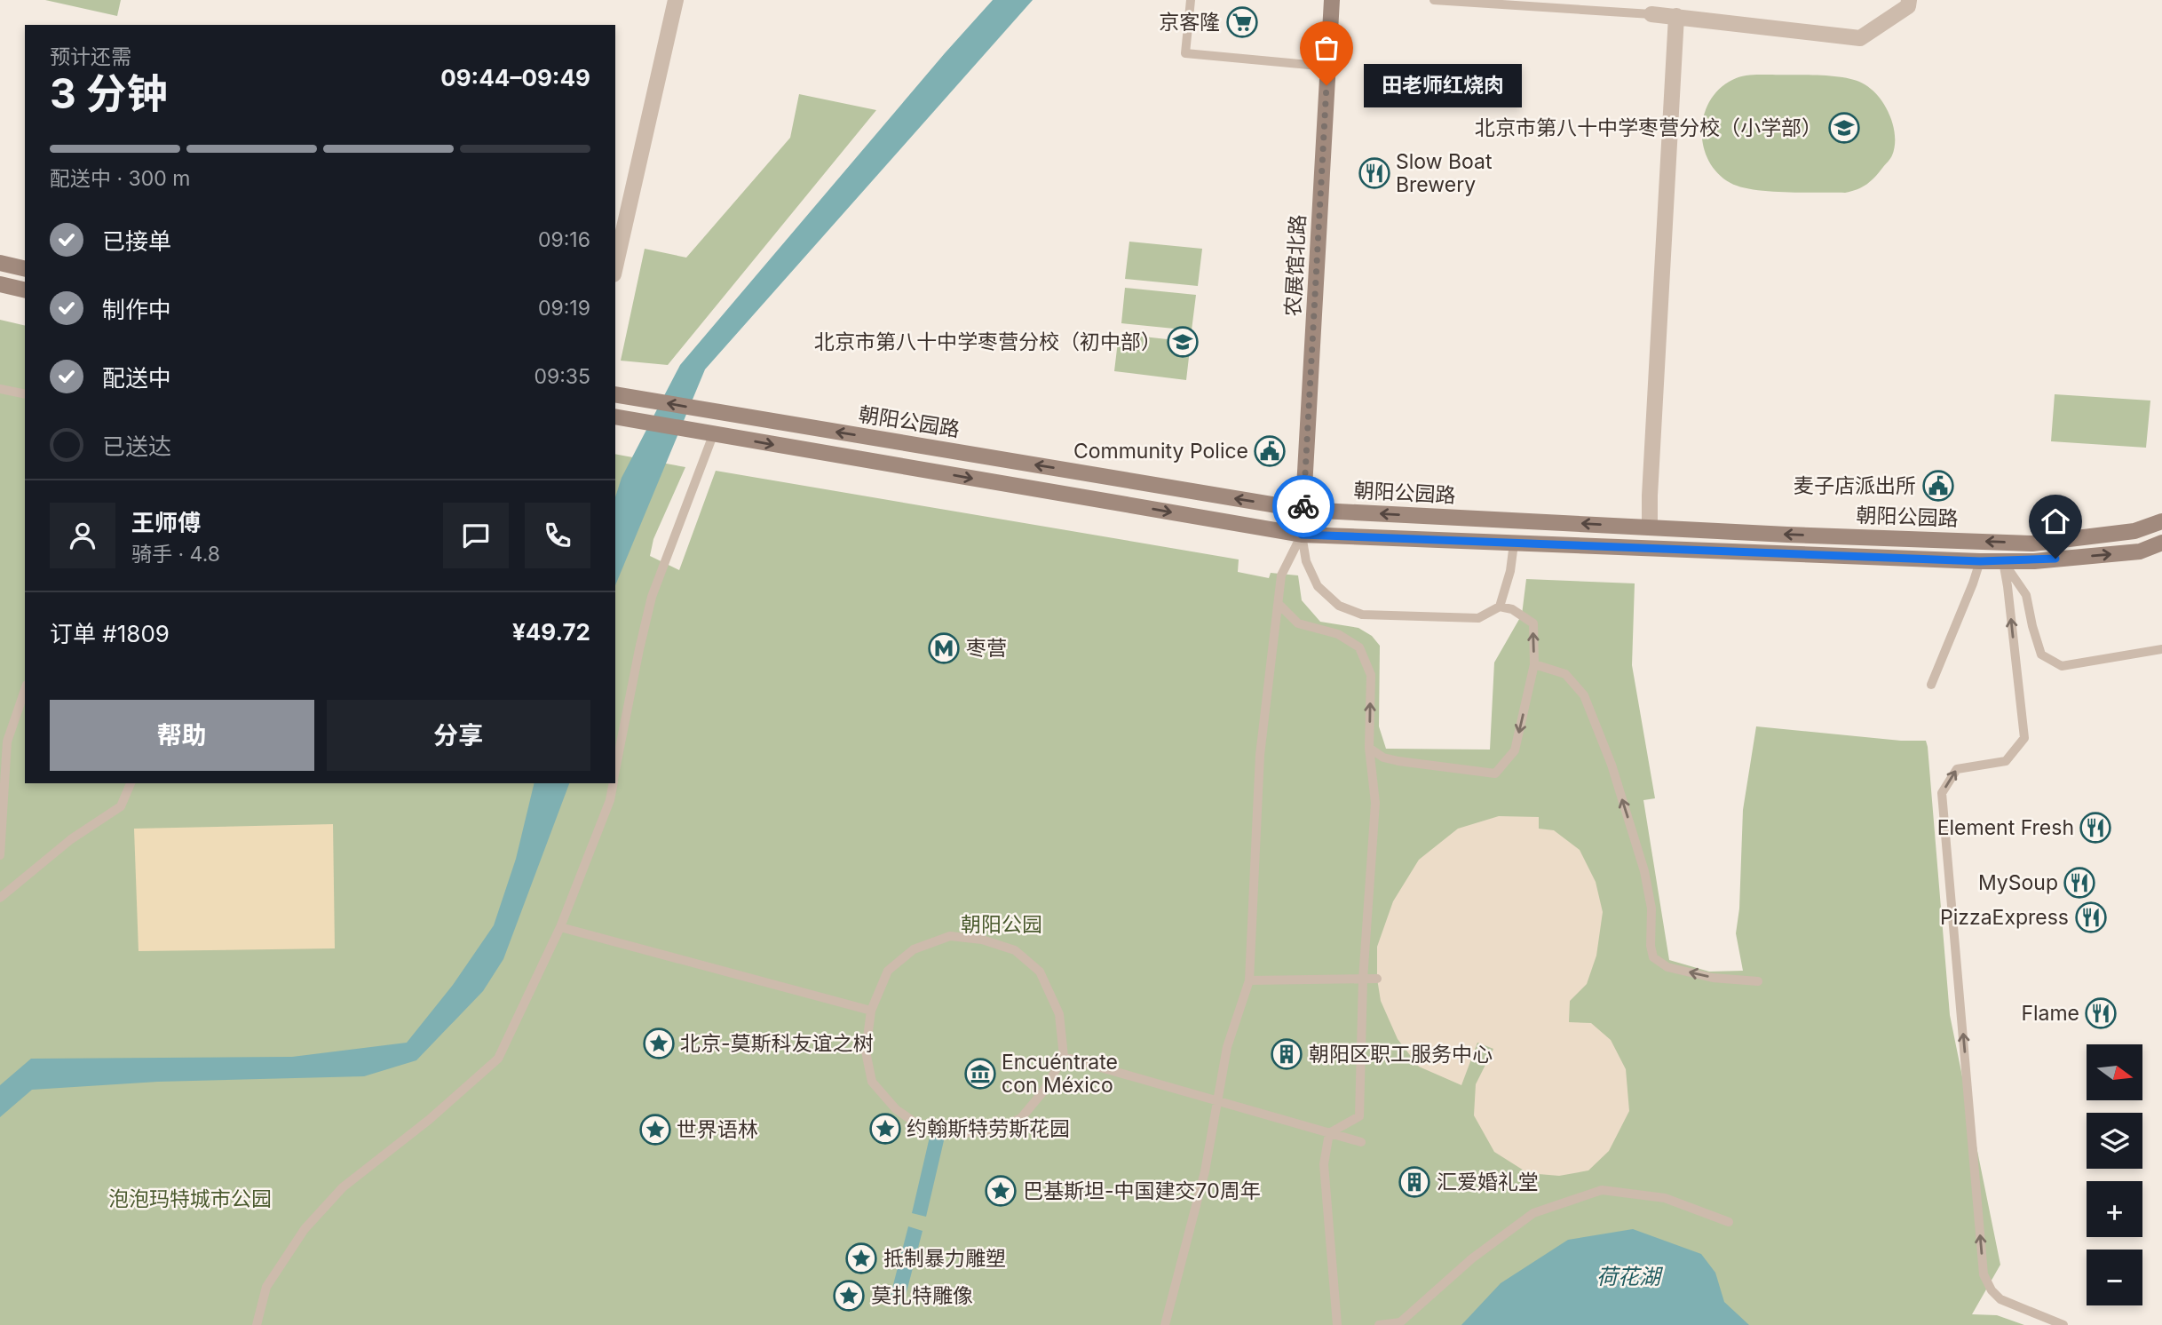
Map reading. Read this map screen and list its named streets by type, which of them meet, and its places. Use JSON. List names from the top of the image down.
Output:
{
  "streets": {
    "main road": ["农展馆北路", "朝阳公园路"]
  },
  "crossings": [
    ["农展馆北路", "朝阳公园路"]
  ],
  "water": ["荷花湖"],
  "parks": ["朝阳公园", "泡泡玛特城市公园"],
  "places": {
    "supermarket": ["京客隆"],
    "other": ["田老师红烧肉"],
    "school or university": ["北京市第八十中学枣营分校（小学部）", "北京市第八十中学枣营分校（初中部）"],
    "restaurant": [
      "Slow Boat Brewery",
      "Element Fresh",
      "MySoup",
      "PizzaExpress",
      "Flame"
    ],
    "public building": ["Community Police", "麦子店派出所"],
    "metro station": ["枣营"],
    "place": [
      "北京-莫斯科友谊之树",
      "约翰斯特劳斯花园",
      "世界语林",
      "巴基斯坦-中国建交70周年",
      "抵制暴力雕塑",
      "莫扎特雕像"
    ],
    "building": ["朝阳区职工服务中心", "汇爱婚礼堂"],
    "museum": ["Encuéntrate con México"]
  },
  "north": "right",
  "page": {
    "heading": ["3 分钟", "预计还需", "09:44–09:49"],
    "panel": [
      "王师傅",
      "骑手 · 4.8",
      "订单 #1809",
      "¥49.72"
    ],
    "bubble": "田老师红烧肉",
    "bar": "配送中 · 300 m",
    "list": [
      ["已接单", "09:16"],
      ["制作中", "09:19"],
      ["配送中", "09:35"],
      "已送达"
    ],
    "buttons": ["帮助", "分享"],
    "map_buttons": ["+", "−"]
  }
}
